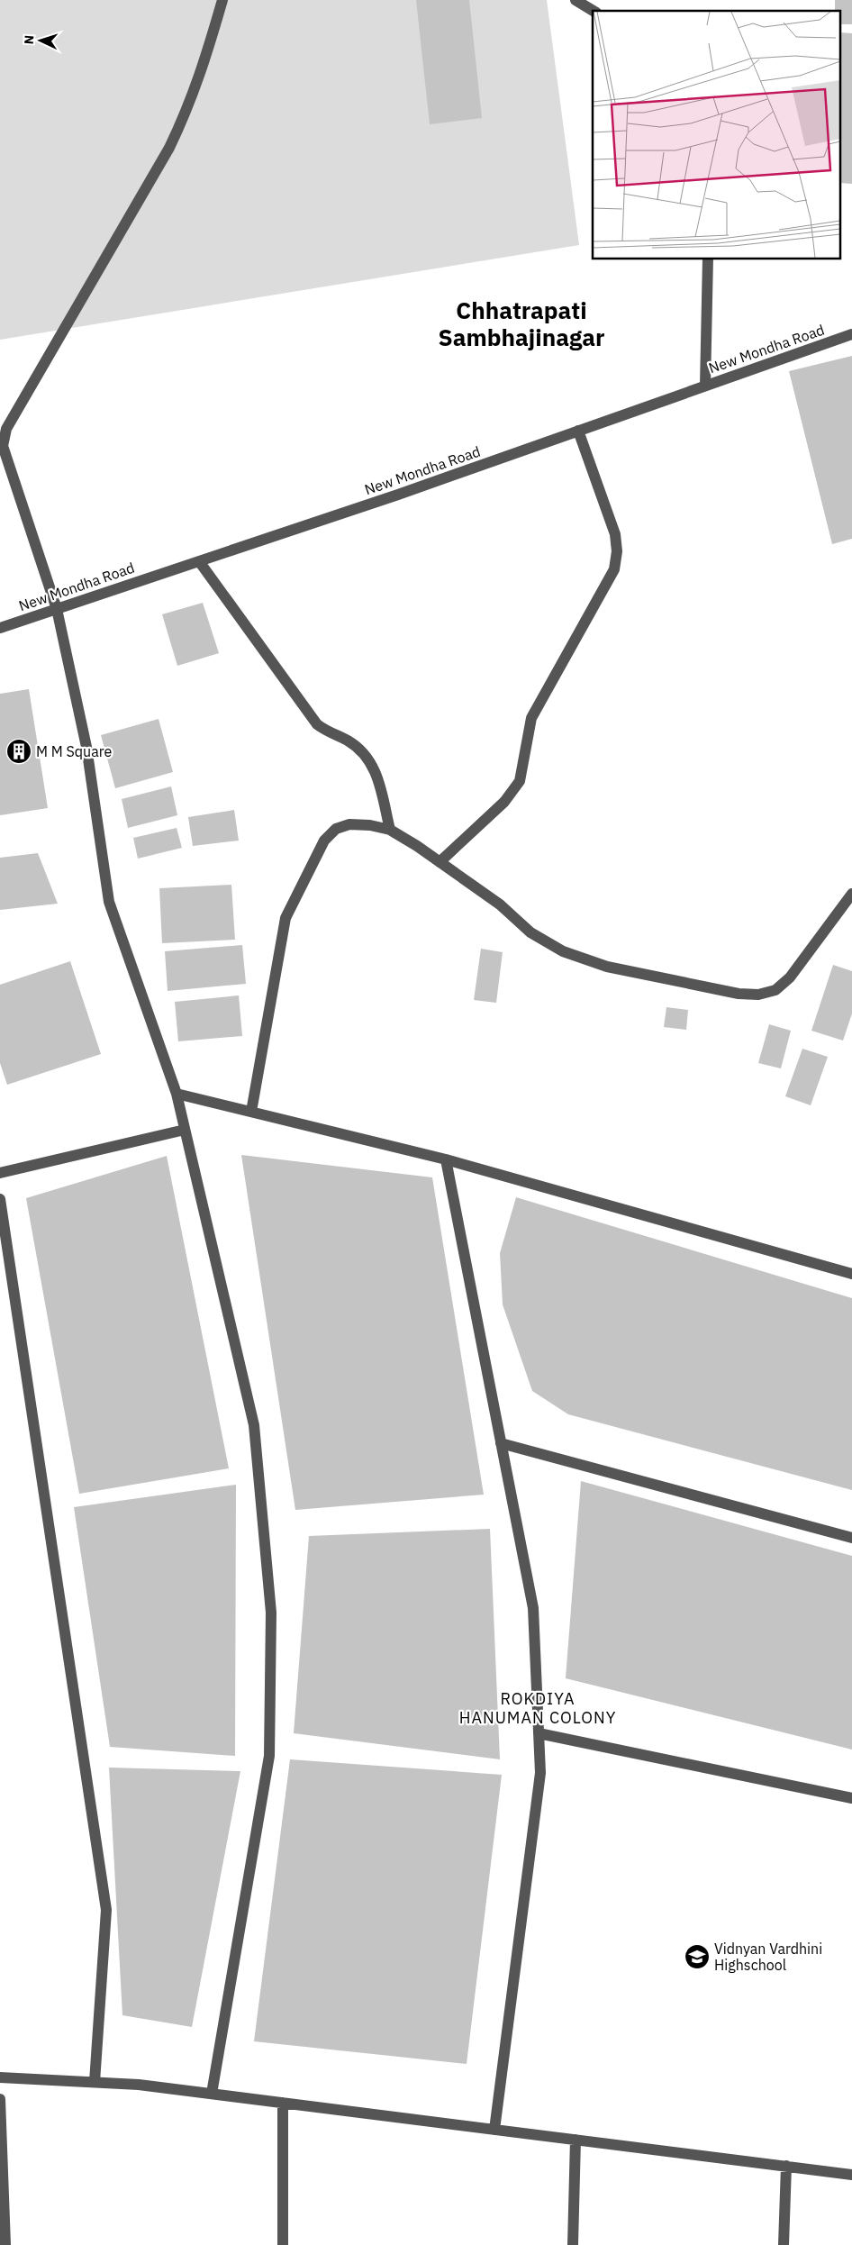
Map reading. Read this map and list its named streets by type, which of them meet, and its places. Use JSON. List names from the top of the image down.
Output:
{
  "streets": {
    "street": ["New Mondha Road"]
  },
  "districts": ["Chhatrapati Sambhajinagar", "ROKDIYA HANUMAN COLONY"],
  "places": {
    "building": ["M M Square"],
    "school or university": ["Vidnyan Vardhini Highschool"]
  },
  "north": "left"
}
